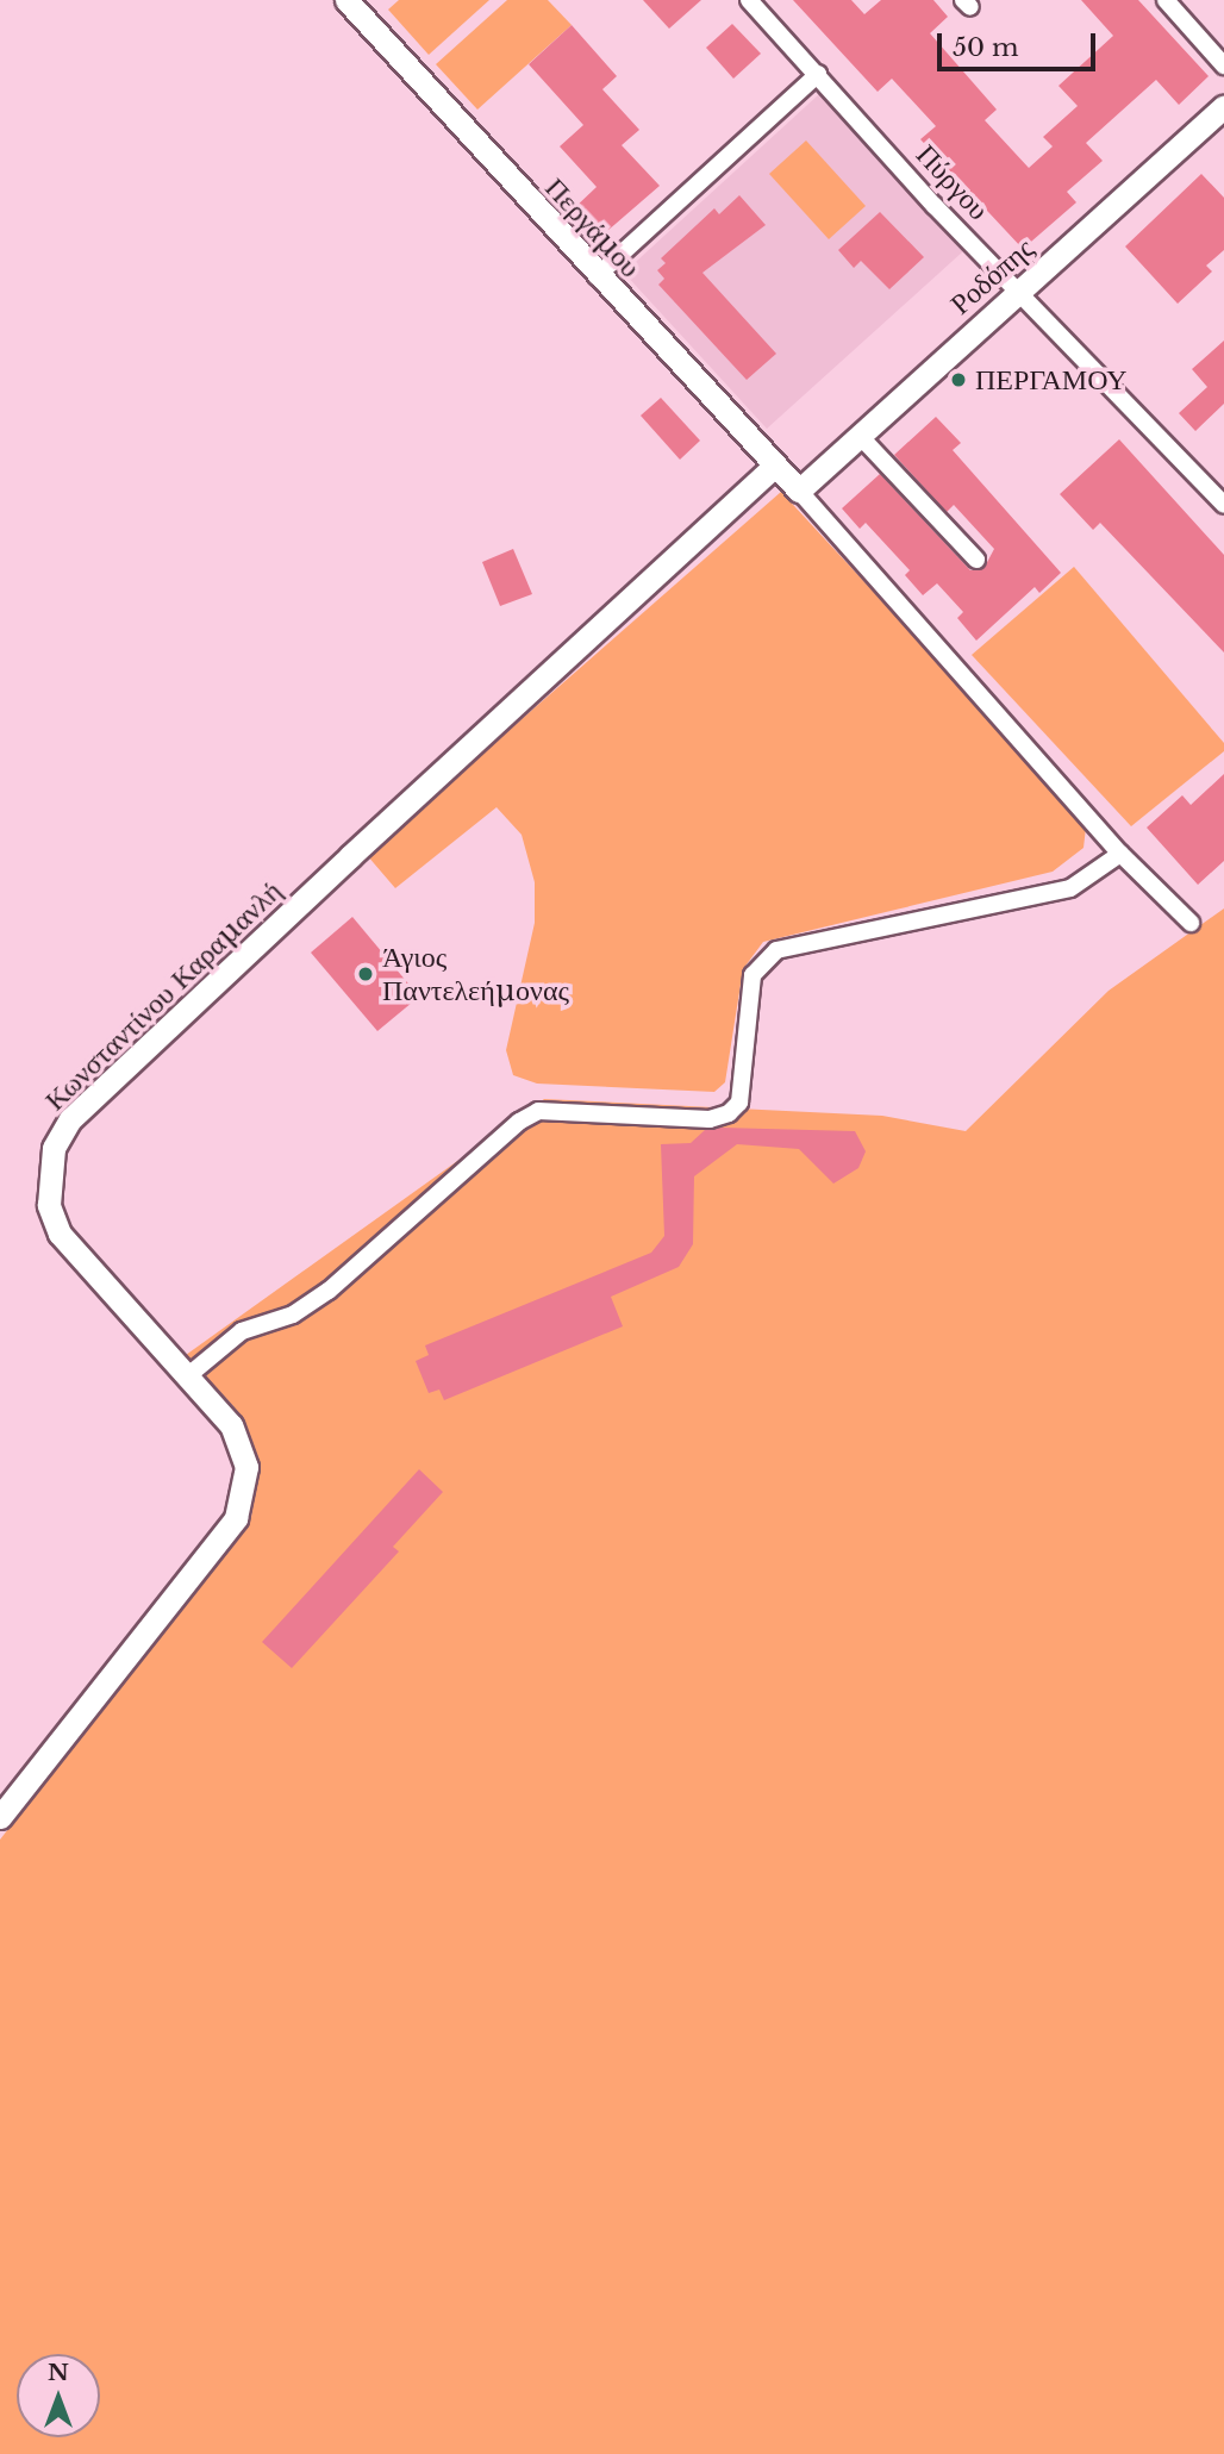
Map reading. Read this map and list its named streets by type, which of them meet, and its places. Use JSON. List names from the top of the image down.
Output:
{
  "streets": {
    "street": [
      "Πύργου",
      "Περγάμου",
      "Ροδόπης",
      "Κωνσταντίνου Καραμανλή"
    ]
  },
  "crossings": [
    ["Πύργου", "Ροδόπης"],
    ["Περγάμου", "Ροδόπης"],
    ["Περγάμου", "Κωνσταντίνου Καραμανλή"]
  ],
  "places": ["ΠΕΡΓΑΜΟΥ", "Άγιος Παντελεήμονας"],
  "scale_bar": "50 m",
  "north": "top"
}
